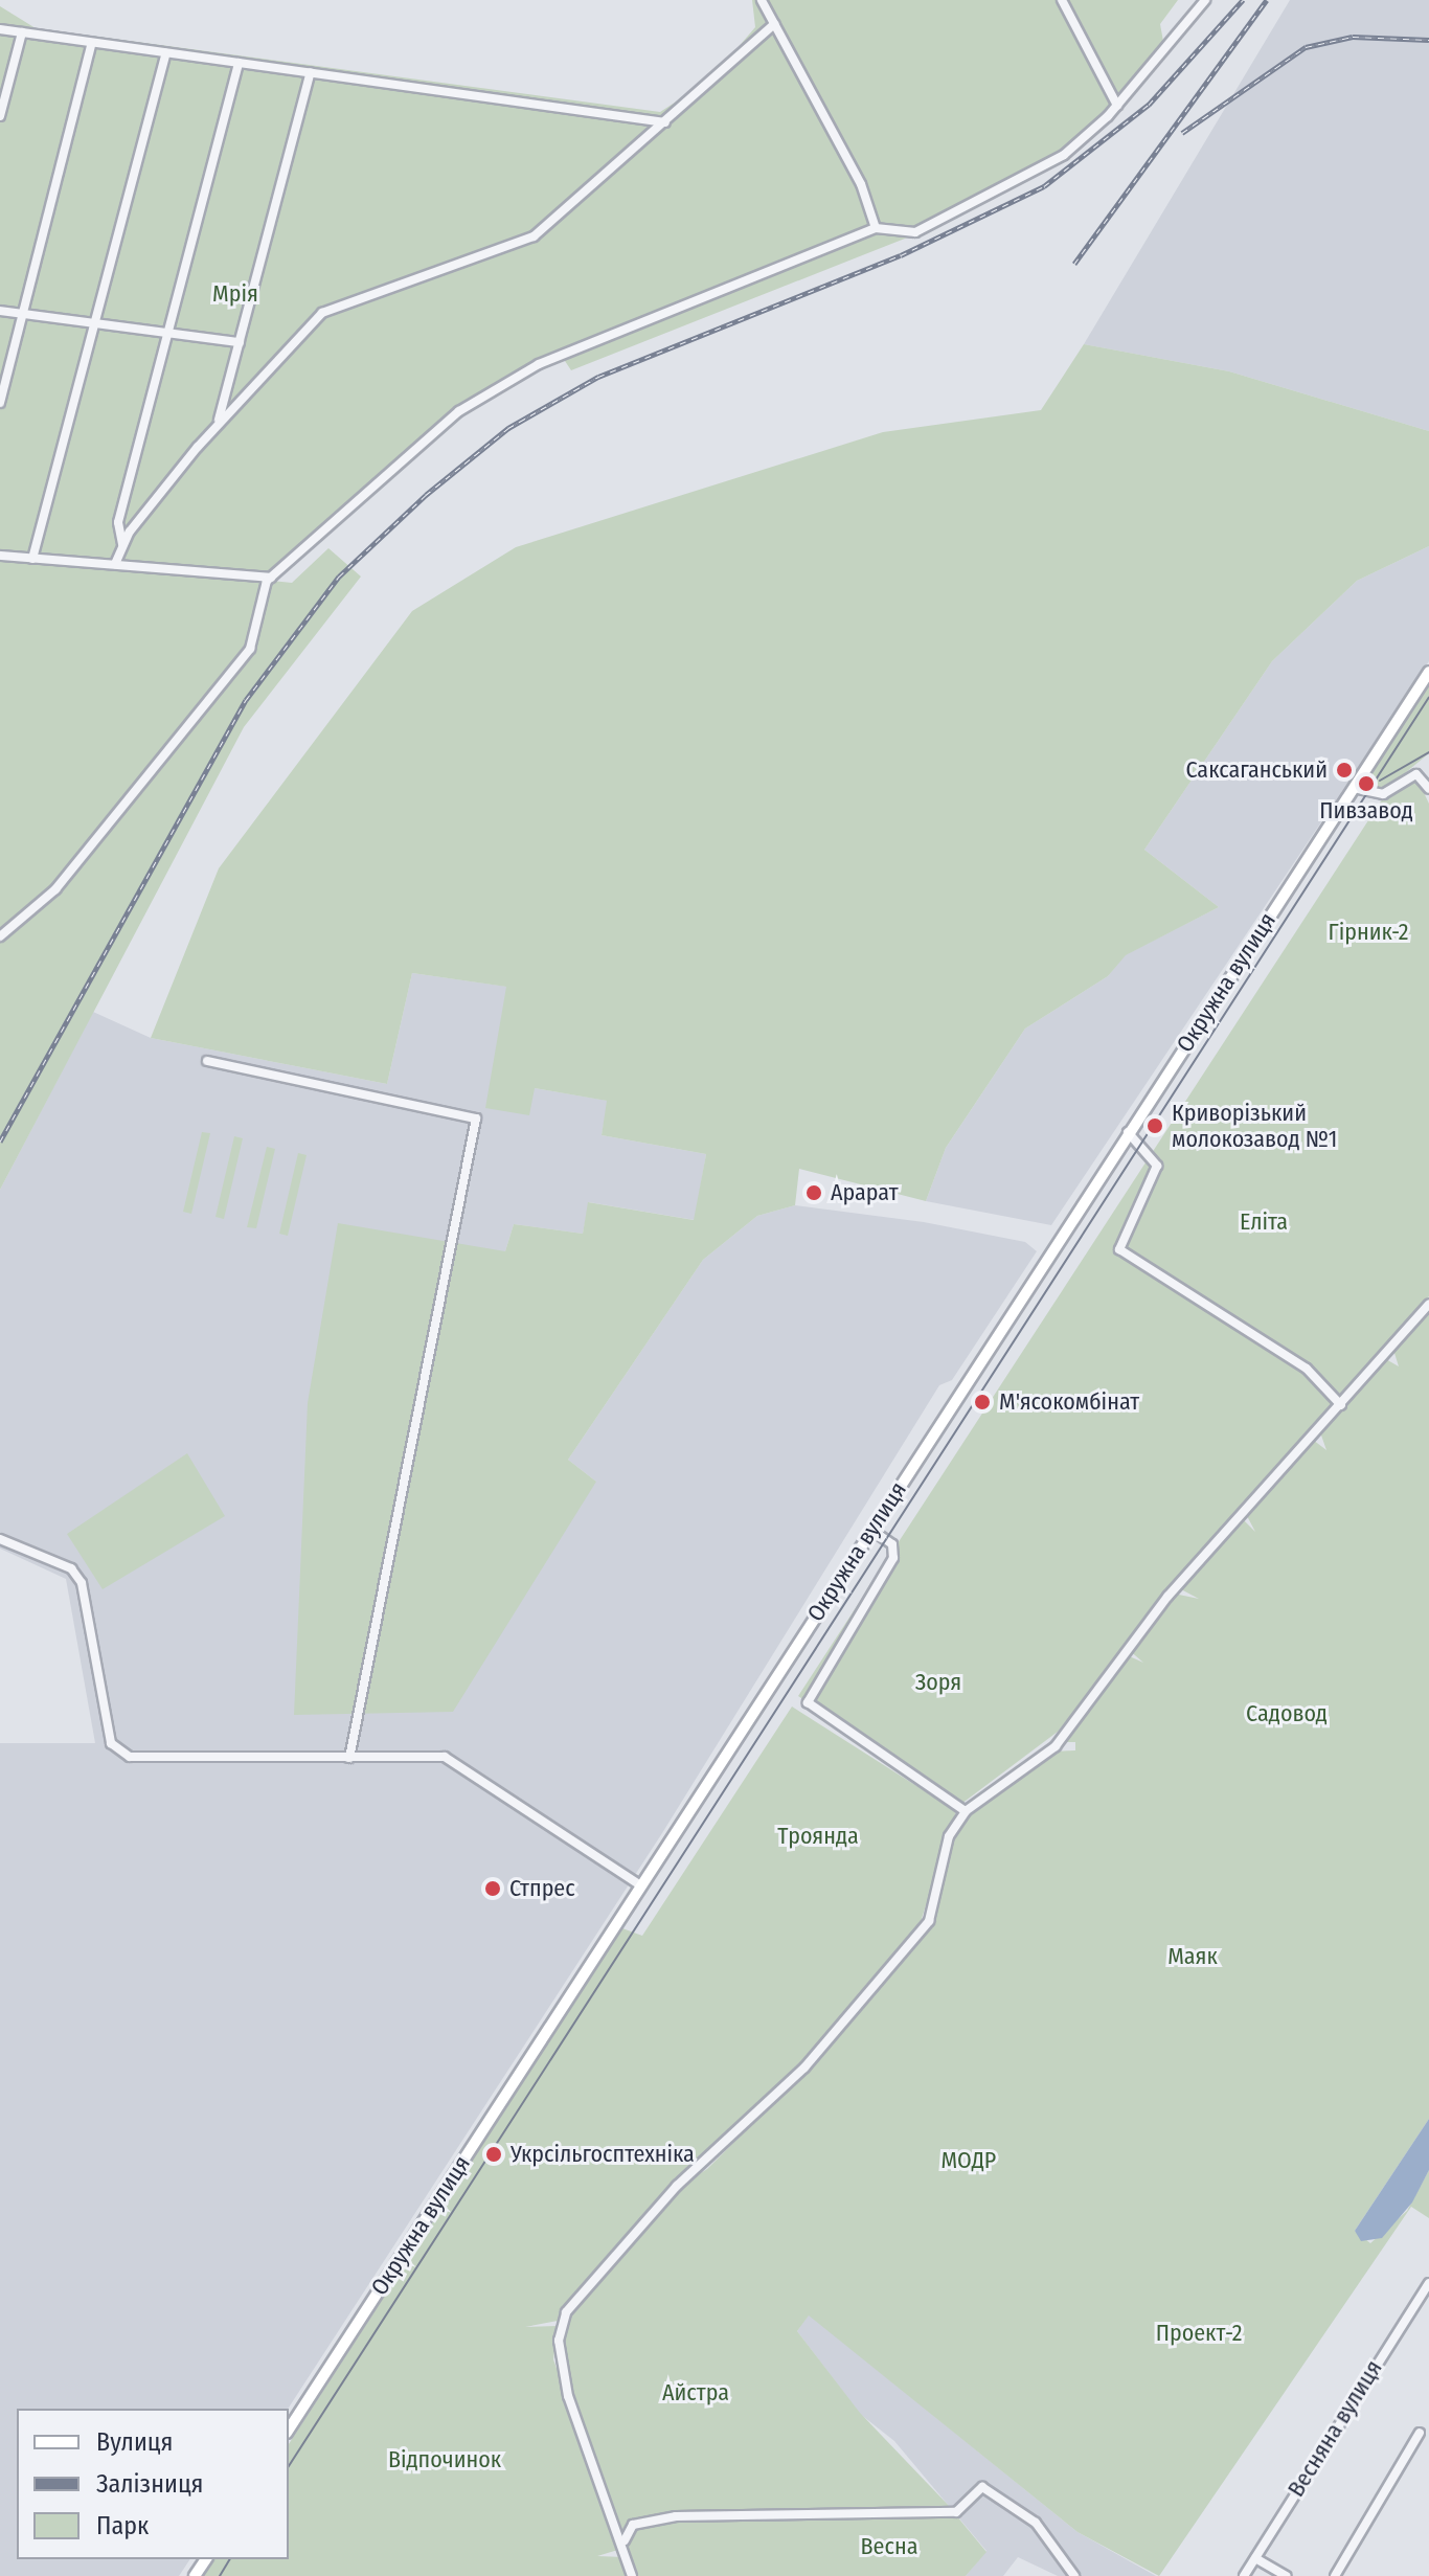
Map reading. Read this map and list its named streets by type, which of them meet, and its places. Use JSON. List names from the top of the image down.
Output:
{
  "streets": {
    "main road": ["Окружна вулиця"],
    "street": ["Весняна вулиця"]
  },
  "parks": [
    "Мрія",
    "Гірник-2",
    "Еліта",
    "Зоря",
    "Садовод",
    "Троянда",
    "Маяк",
    "МОДР",
    "Проект-2",
    "Айстра",
    "Відпочинок",
    "Весна"
  ],
  "places": [
    "Саксаганський",
    "Пивзавод",
    "Криворізький молокозавод №1",
    "Арарат",
    "М'ясокомбінат",
    "Стпрес",
    "Укрсільгосптехніка"
  ],
  "legend": ["Вулиця", "Залізниця", "Парк"]
}
